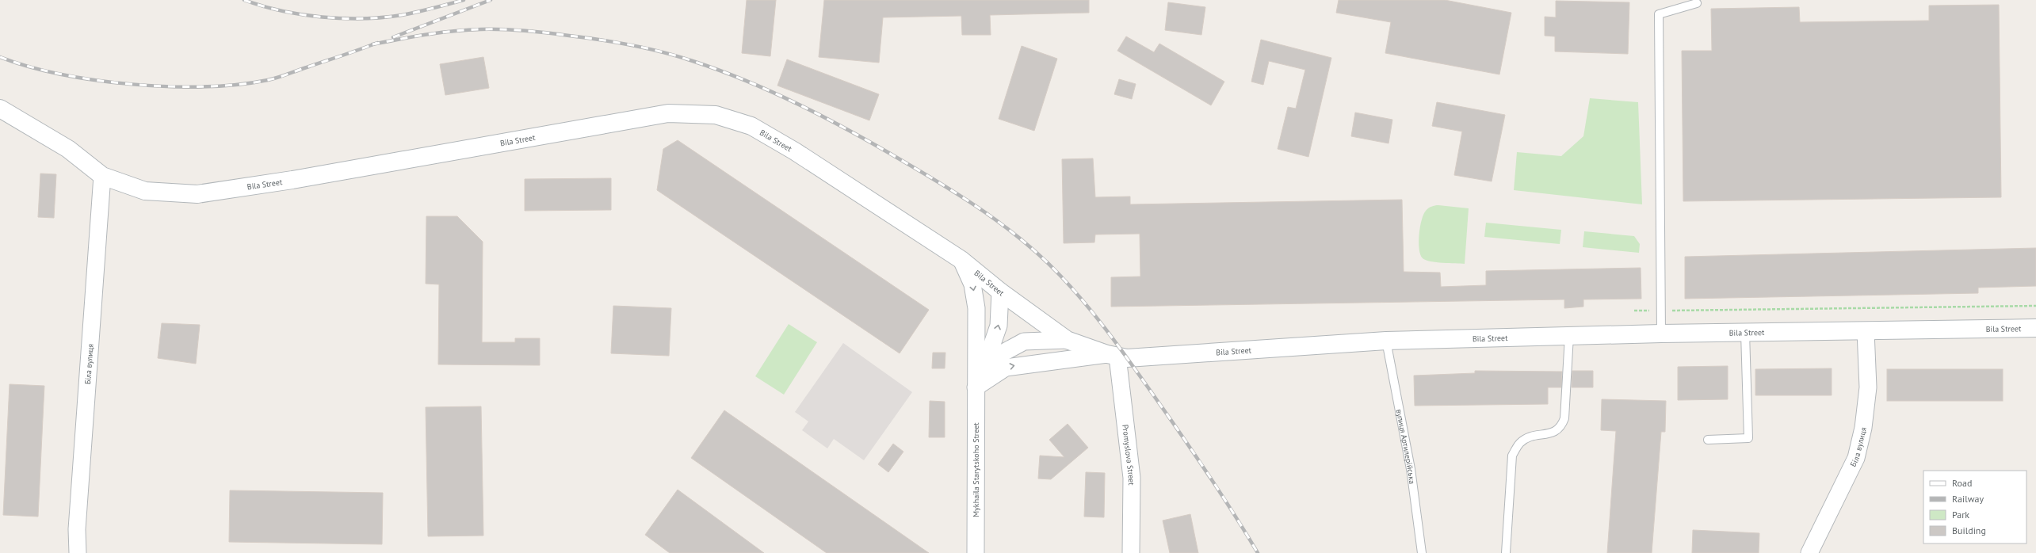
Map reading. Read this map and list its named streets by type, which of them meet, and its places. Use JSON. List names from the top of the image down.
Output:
{
  "streets": {
    "street": [
      "Bila Street",
      "Біла вулиця",
      "Promyslova Street",
      "Mykhaila Starytskoho Street"
    ],
    "lane": ["вулиця Артилерійська"]
  },
  "crossings": [
    ["Bila Street", "Біла вулиця"],
    ["Bila Street", "вулиця Артилерійська"],
    ["Bila Street", "Promyslova Street"],
    ["Bila Street", "Mykhaila Starytskoho Street"]
  ],
  "legend": [
    "Road",
    "Railway",
    "Park",
    "Building"
  ]
}
